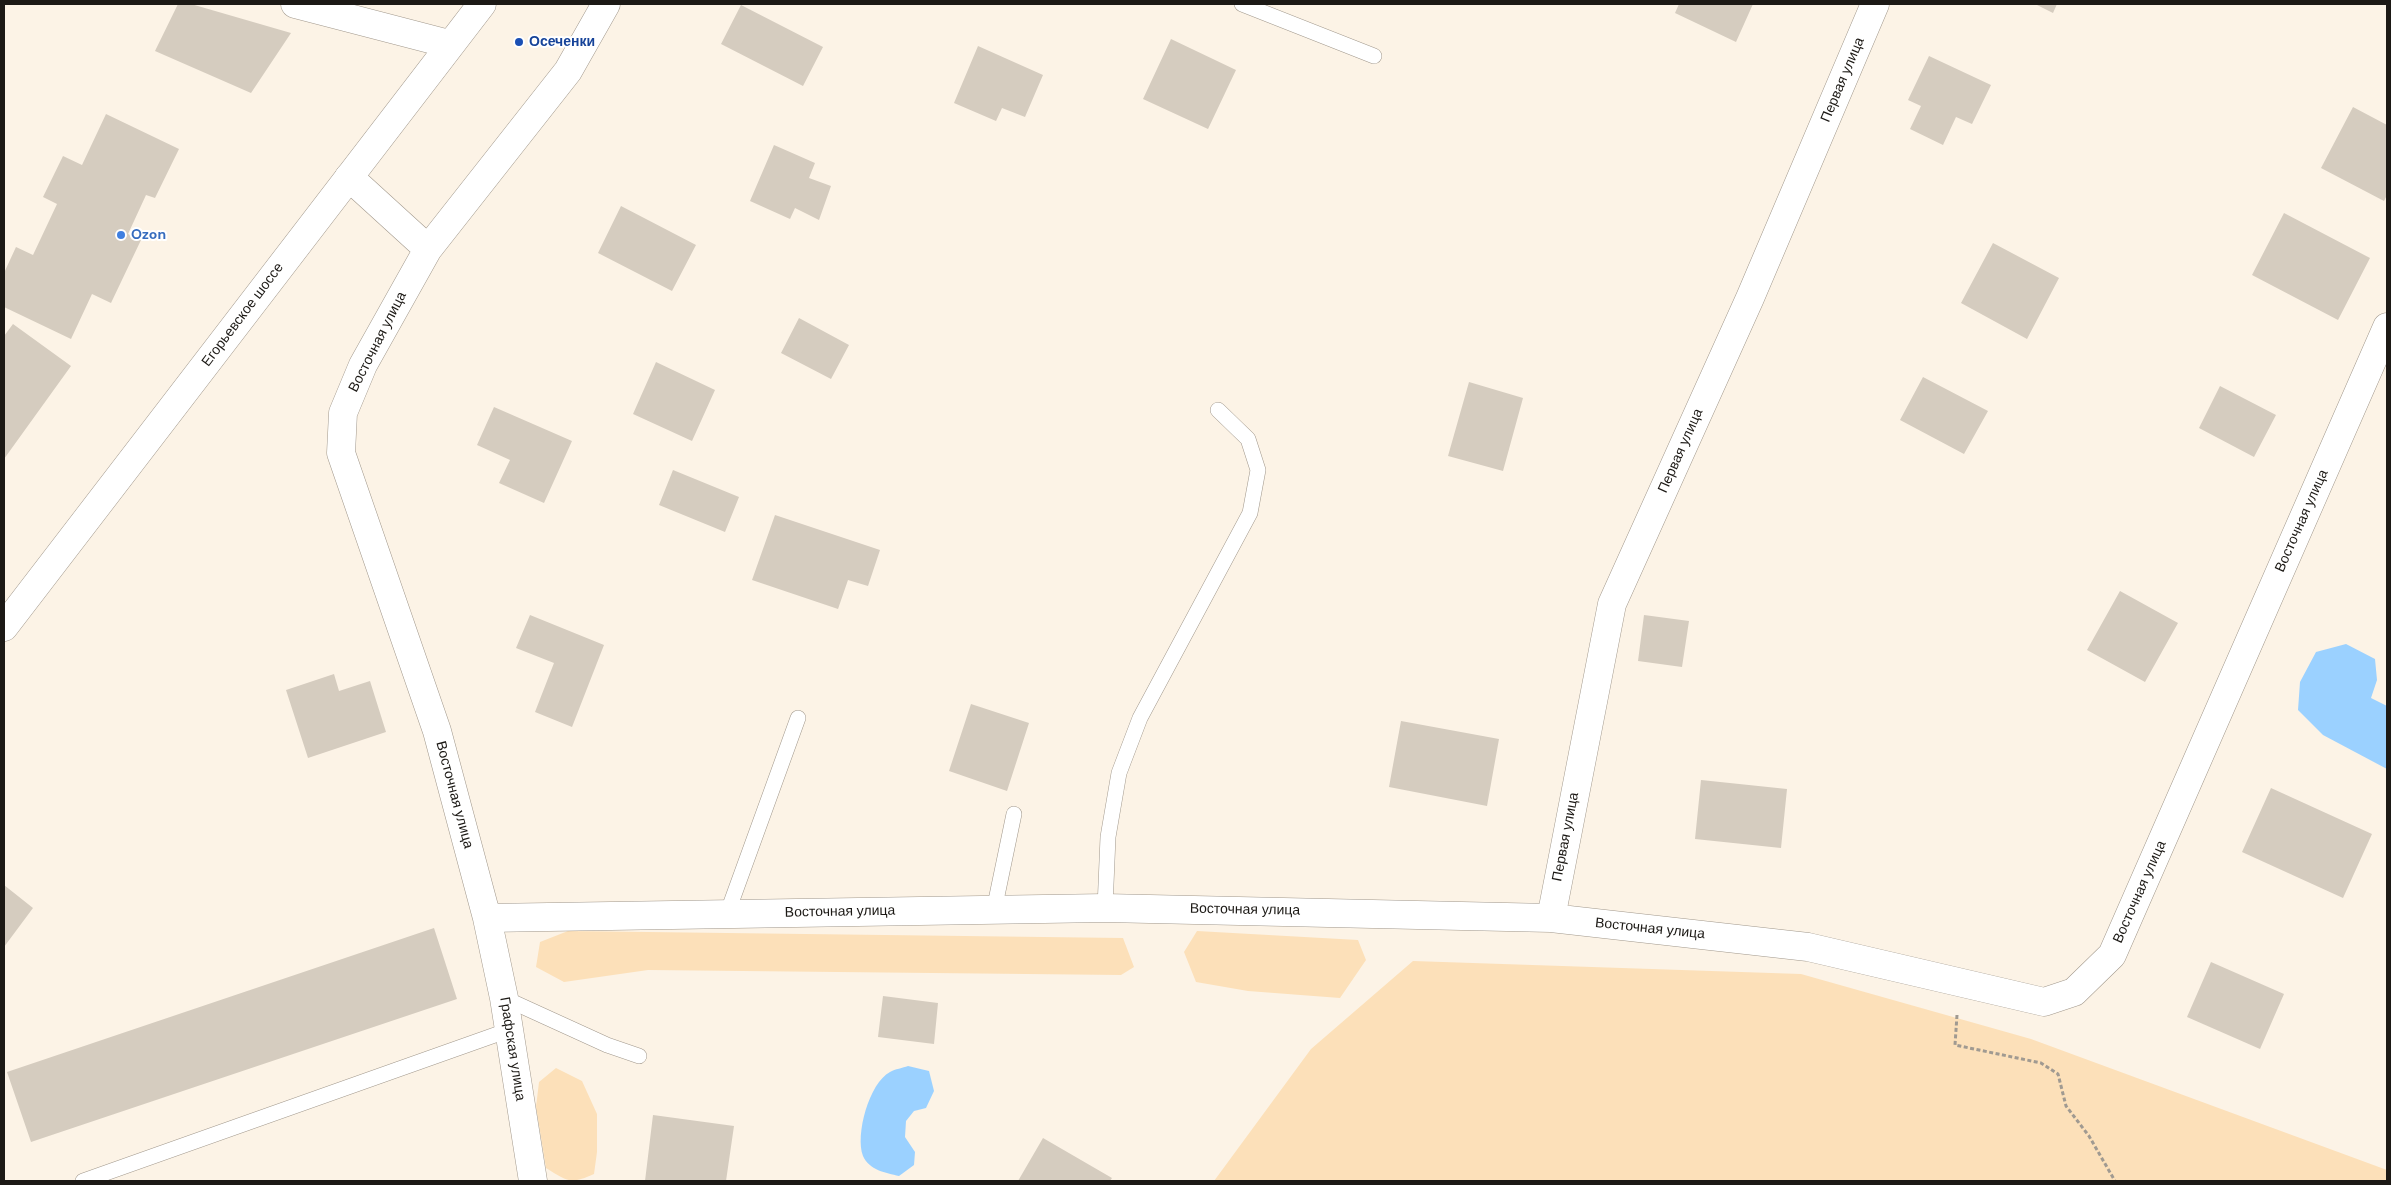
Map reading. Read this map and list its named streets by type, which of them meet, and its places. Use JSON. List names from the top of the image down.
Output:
{
  "streets": {
    "street": [
      "Первая улица",
      "Егорьевское шоссе",
      "Восточная улица",
      "Графская улица"
    ]
  },
  "crossings": [
    ["Первая улица", "Восточная улица"],
    ["Восточная улица", "Графская улица"]
  ],
  "places": ["Осеченки", "Ozon"]
}
